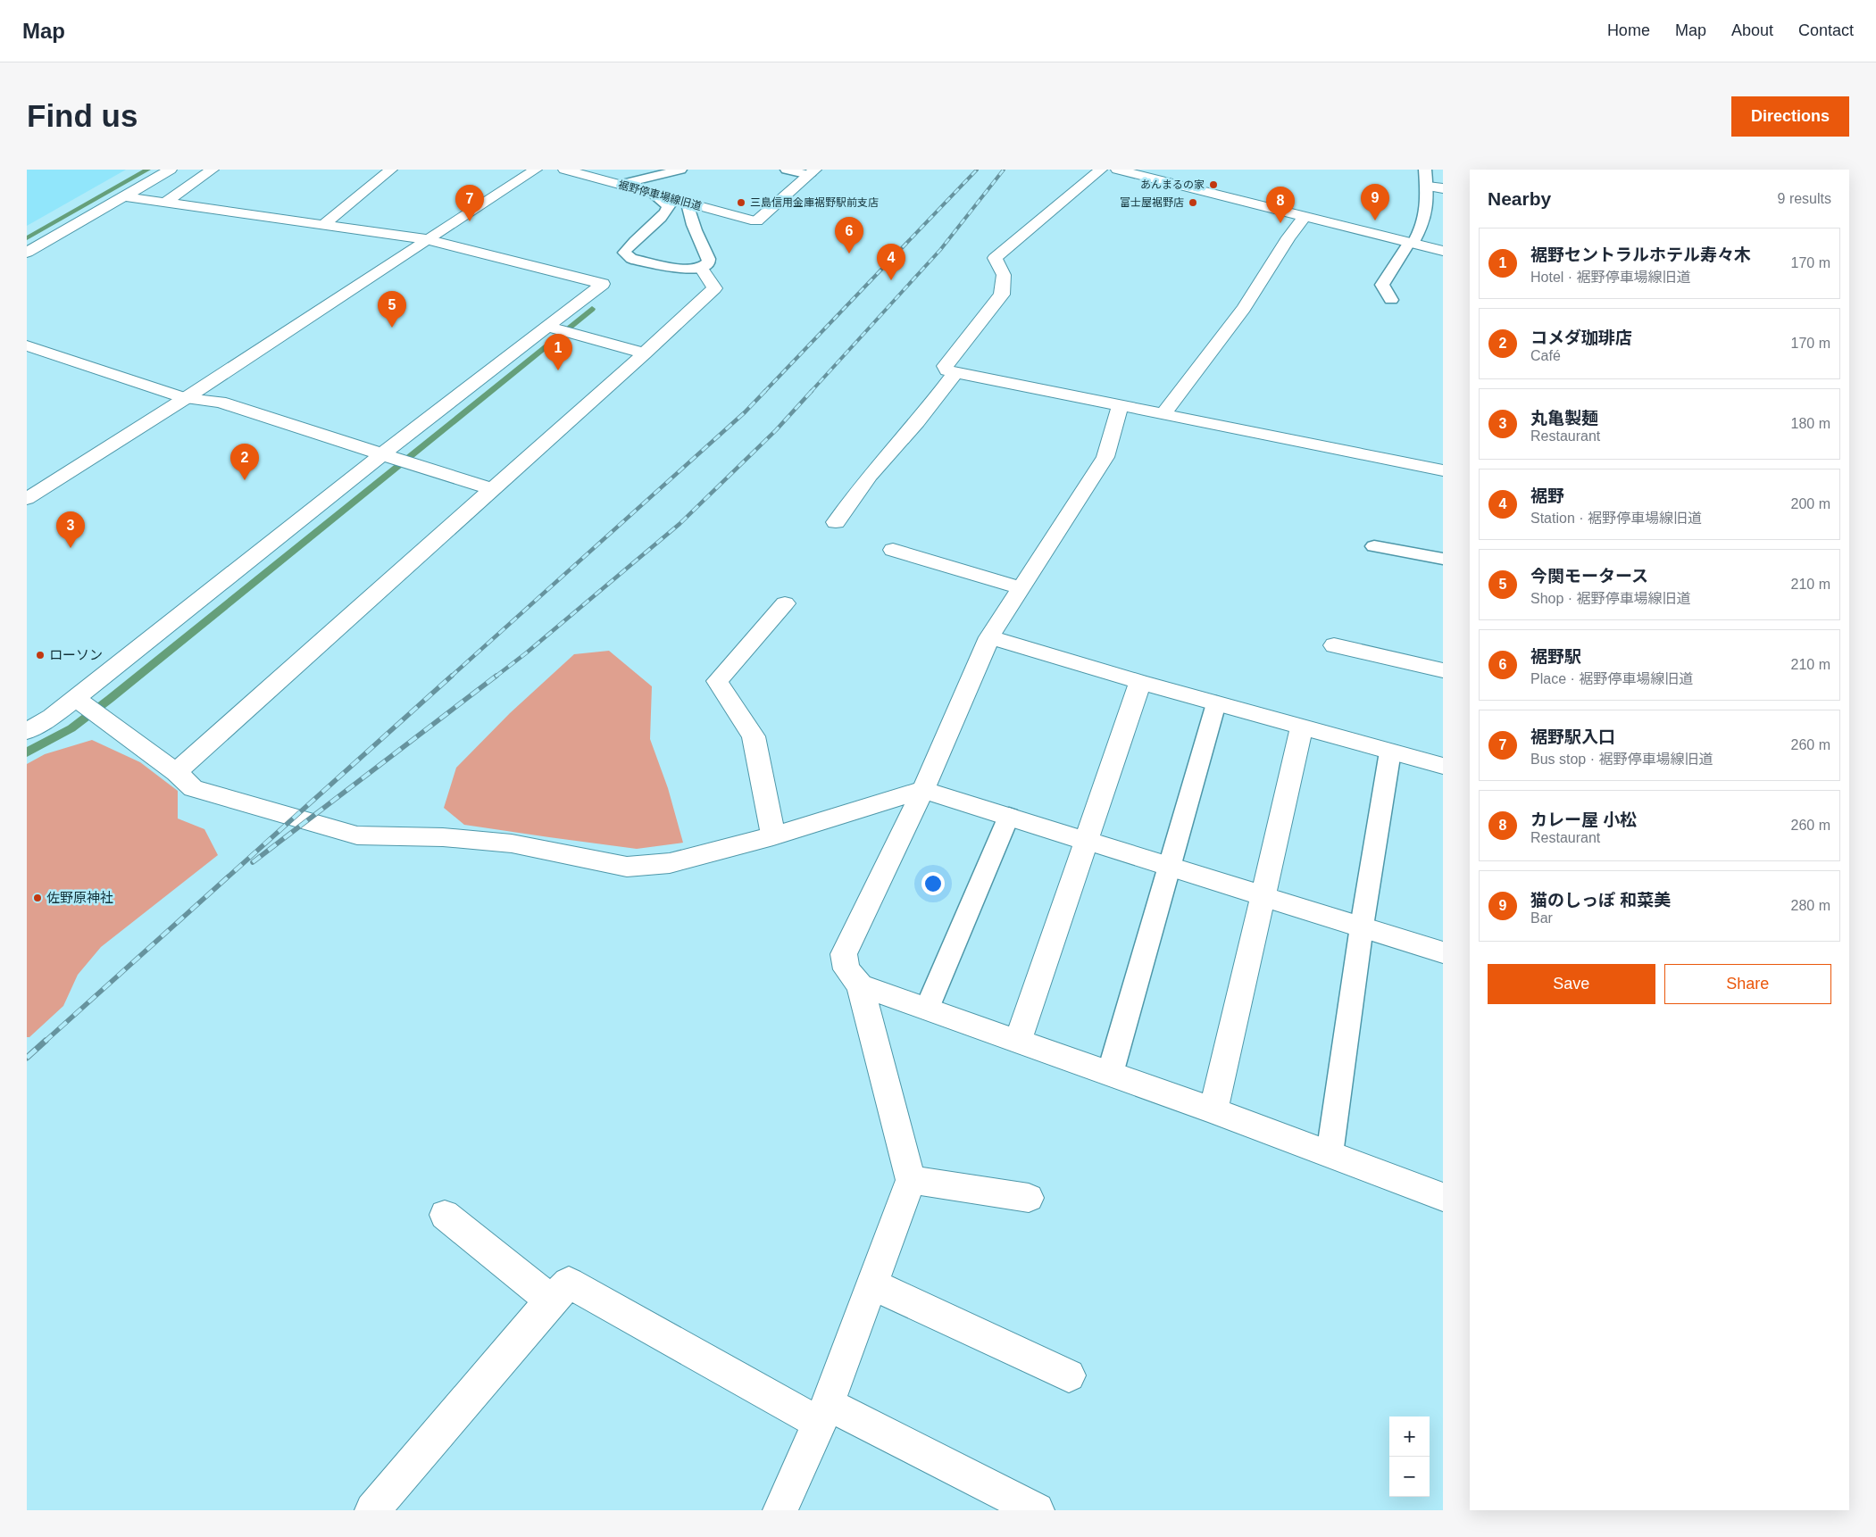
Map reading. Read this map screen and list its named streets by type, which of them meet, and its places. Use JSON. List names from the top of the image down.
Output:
{
  "streets": {
    "street": ["裾野停車場線旧道"]
  },
  "places": [
    "あんまるの家",
    "三島信用金庫裾野駅前支店",
    "富士屋裾野店",
    "ローソン",
    "佐野原神社"
  ],
  "page": {
    "header": "Map",
    "nav": [
      "Home",
      "Map",
      "About",
      "Contact"
    ],
    "buttons": [
      "Directions",
      ["Save", "Share"]
    ],
    "title": "Find us",
    "heading": ["Nearby", "9 results"],
    "pins": [
      "9",
      "7",
      "8",
      "6",
      "4",
      "5",
      "1",
      "2",
      "3"
    ],
    "list": [
      {
        "mark": "1",
        "name": "裾野セントラルホテル寿々木",
        "note": "Hotel · 裾野停車場線旧道",
        "value": "170 m"
      },
      {
        "mark": "2",
        "name": "コメダ珈琲店",
        "note": "Café",
        "value": "170 m"
      },
      {
        "mark": "3",
        "name": "丸亀製麺",
        "note": "Restaurant",
        "value": "180 m"
      },
      {
        "mark": "4",
        "name": "裾野",
        "note": "Station · 裾野停車場線旧道",
        "value": "200 m"
      },
      {
        "mark": "5",
        "name": "今関モータース",
        "note": "Shop · 裾野停車場線旧道",
        "value": "210 m"
      },
      {
        "mark": "6",
        "name": "裾野駅",
        "note": "Place · 裾野停車場線旧道",
        "value": "210 m"
      },
      {
        "mark": "7",
        "name": "裾野駅入口",
        "note": "Bus stop · 裾野停車場線旧道",
        "value": "260 m"
      },
      {
        "mark": "8",
        "name": "カレー屋 小松",
        "note": "Restaurant",
        "value": "260 m"
      },
      {
        "mark": "9",
        "name": "猫のしっぽ 和菜美",
        "note": "Bar",
        "value": "280 m"
      }
    ],
    "map_buttons": ["+", "−"]
  }
}
